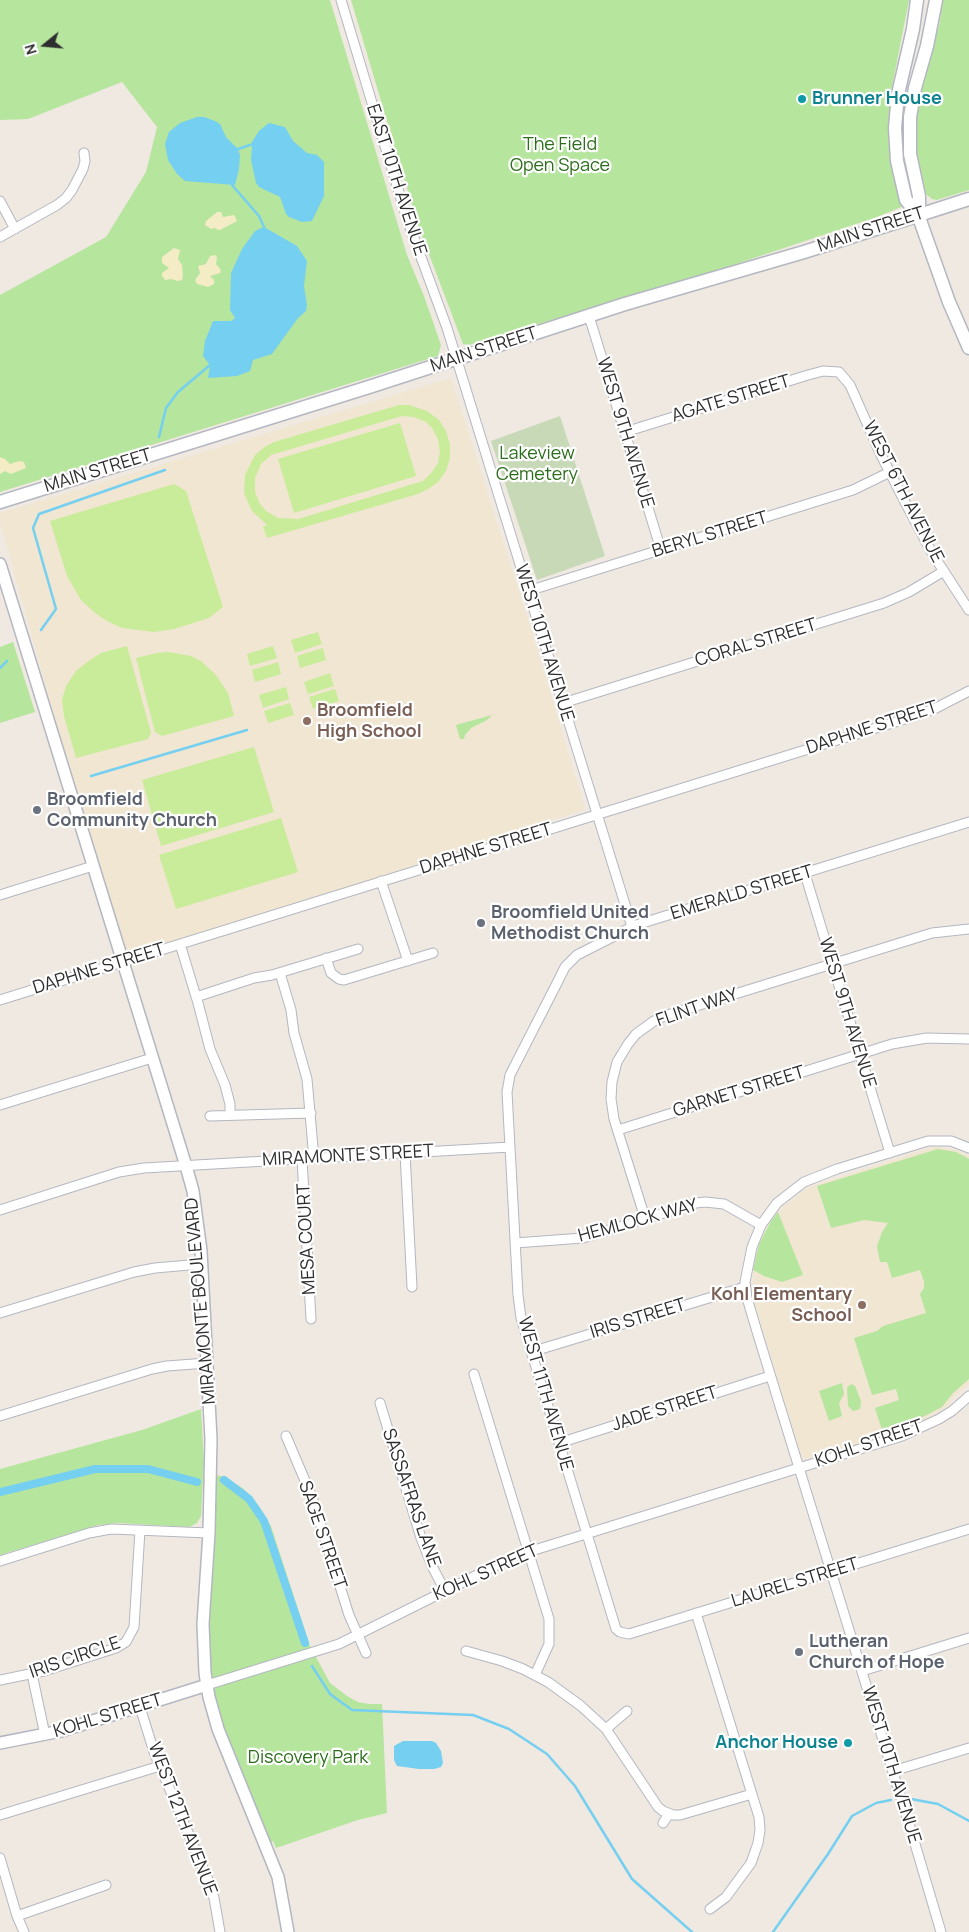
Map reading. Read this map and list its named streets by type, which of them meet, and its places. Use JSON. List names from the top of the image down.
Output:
{
  "streets": {
    "main road": ["MAIN STREET"],
    "street": [
      "EAST 10TH AVENUE",
      "AGATE STREET",
      "WEST 9TH AVENUE",
      "WEST 6TH AVENUE",
      "BERYL STREET",
      "WEST 10TH AVENUE",
      "CORAL STREET",
      "DAPHNE STREET",
      "EMERALD STREET",
      "FLINT WAY",
      "GARNET STREET",
      "MIRAMONTE STREET",
      "HEMLOCK WAY",
      "MESA COURT",
      "MIRAMONTE BOULEVARD",
      "IRIS STREET",
      "WEST 11TH AVENUE",
      "JADE STREET",
      "KOHL STREET",
      "SASSAFRAS LANE",
      "SAGE STREET",
      "LAUREL STREET",
      "IRIS CIRCLE",
      "WEST 12TH AVENUE"
    ]
  },
  "crossings": [
    ["EAST 10TH AVENUE", "MAIN STREET"],
    ["EAST 10TH AVENUE", "WEST 10TH AVENUE"],
    ["MAIN STREET", "WEST 9TH AVENUE"],
    ["MAIN STREET", "WEST 10TH AVENUE"],
    ["AGATE STREET", "WEST 9TH AVENUE"],
    ["AGATE STREET", "WEST 6TH AVENUE"],
    ["WEST 9TH AVENUE", "BERYL STREET"],
    ["WEST 9TH AVENUE", "EMERALD STREET"],
    ["WEST 9TH AVENUE", "FLINT WAY"],
    ["WEST 9TH AVENUE", "GARNET STREET"],
    ["WEST 6TH AVENUE", "BERYL STREET"],
    ["WEST 6TH AVENUE", "CORAL STREET"],
    ["BERYL STREET", "WEST 10TH AVENUE"],
    ["WEST 10TH AVENUE", "CORAL STREET"],
    ["WEST 10TH AVENUE", "DAPHNE STREET"],
    ["WEST 10TH AVENUE", "EMERALD STREET"],
    ["WEST 10TH AVENUE", "HEMLOCK WAY"],
    ["WEST 10TH AVENUE", "IRIS STREET"],
    ["WEST 10TH AVENUE", "JADE STREET"],
    ["WEST 10TH AVENUE", "KOHL STREET"],
    ["WEST 10TH AVENUE", "LAUREL STREET"],
    ["DAPHNE STREET", "MIRAMONTE BOULEVARD"],
    ["EMERALD STREET", "MIRAMONTE STREET"],
    ["EMERALD STREET", "WEST 11TH AVENUE"],
    ["FLINT WAY", "GARNET STREET"],
    ["FLINT WAY", "HEMLOCK WAY"],
    ["MIRAMONTE STREET", "MESA COURT"],
    ["MIRAMONTE STREET", "MIRAMONTE BOULEVARD"],
    ["MIRAMONTE STREET", "WEST 11TH AVENUE"],
    ["HEMLOCK WAY", "WEST 11TH AVENUE"],
    ["MIRAMONTE BOULEVARD", "KOHL STREET"],
    ["IRIS STREET", "WEST 11TH AVENUE"],
    ["WEST 11TH AVENUE", "JADE STREET"],
    ["WEST 11TH AVENUE", "KOHL STREET"],
    ["WEST 11TH AVENUE", "LAUREL STREET"],
    ["KOHL STREET", "SASSAFRAS LANE"],
    ["KOHL STREET", "SAGE STREET"],
    ["KOHL STREET", "WEST 12TH AVENUE"]
  ],
  "parks": ["The Field Open Space", "Lakeview Cemetery", "Discovery Park"],
  "places": [
    "Brunner House",
    "Broomfield High School",
    "Broomfield Community Church",
    "Broomfield United Methodist Church",
    "Kohl Elementary School",
    "Lutheran Church of Hope",
    "Anchor House"
  ],
  "north": "left"
}
